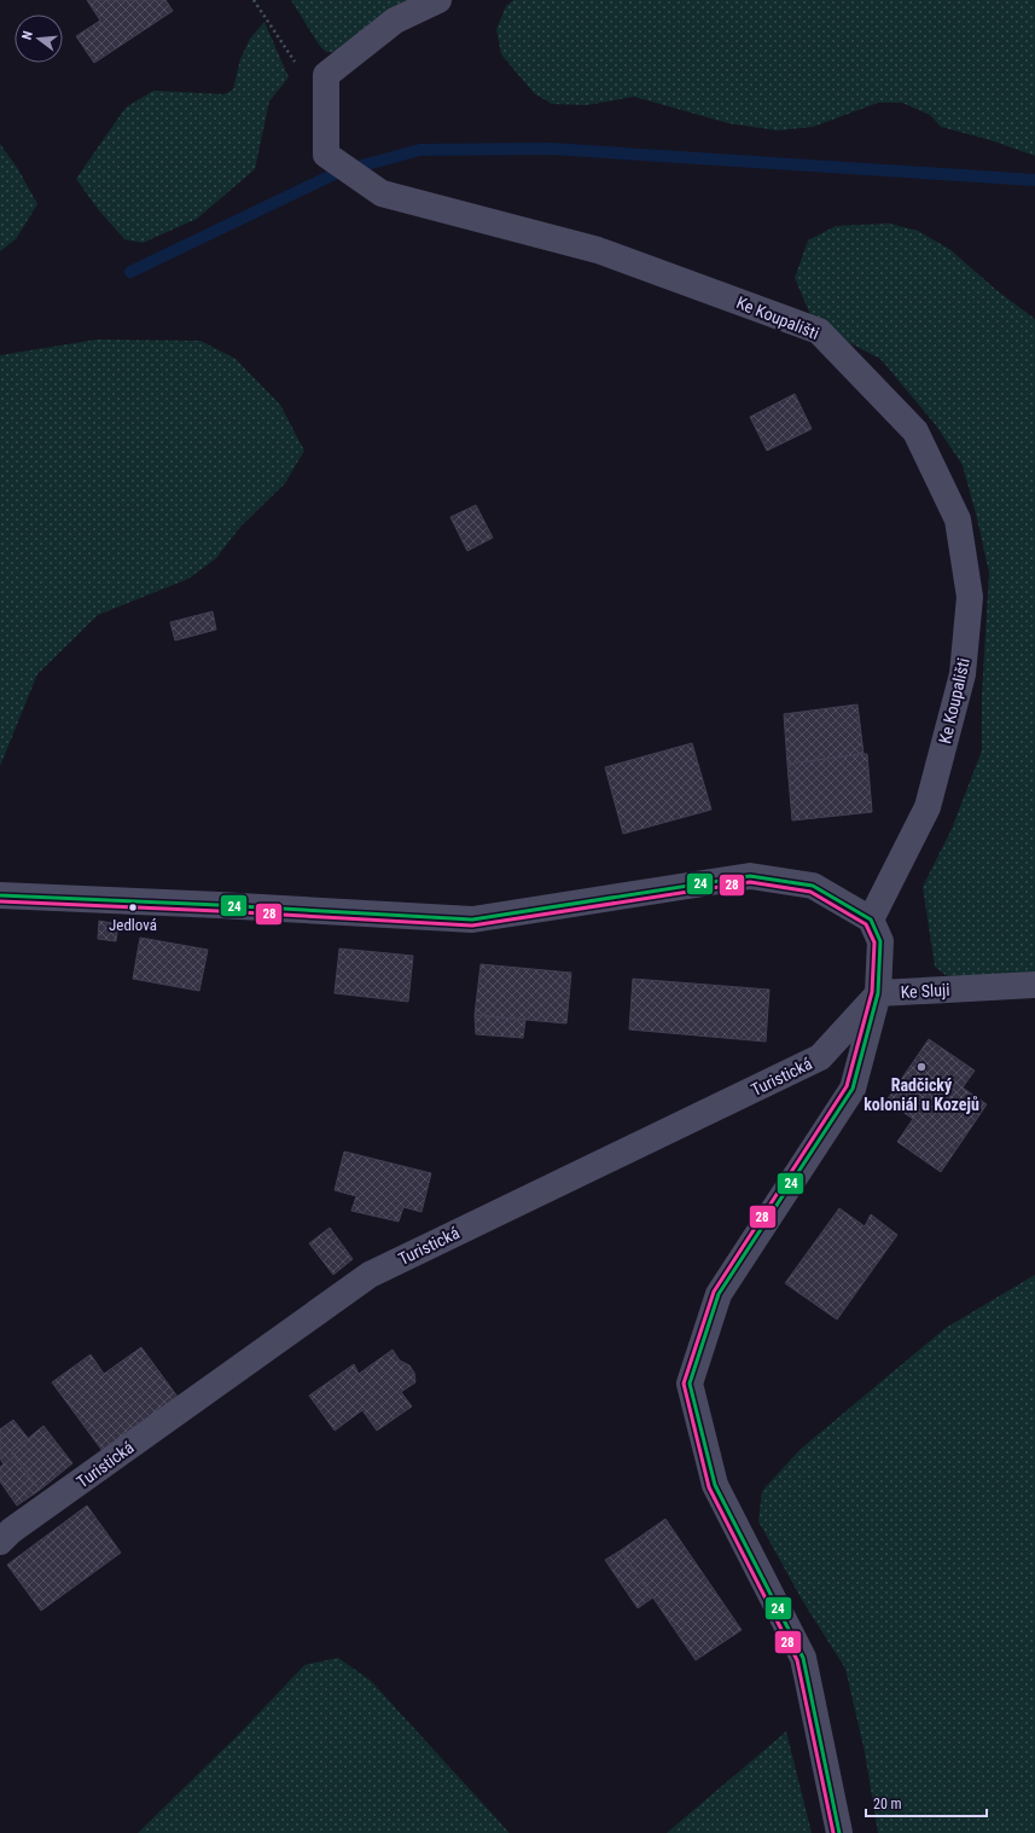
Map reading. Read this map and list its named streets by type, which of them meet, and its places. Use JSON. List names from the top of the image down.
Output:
{
  "streets": {
    "street": ["Ke Koupališti", "Ke Sluji", "Turistická"]
  },
  "crossings": [
    ["Ke Koupališti", "Ke Sluji"],
    ["Ke Sluji", "Turistická"]
  ],
  "places": ["Jedlová", "Radčický koloniál u Kozejů"],
  "lines": ["transit line 24", "transit line 28"],
  "scale_bar": "20 m",
  "north": "left"
}
